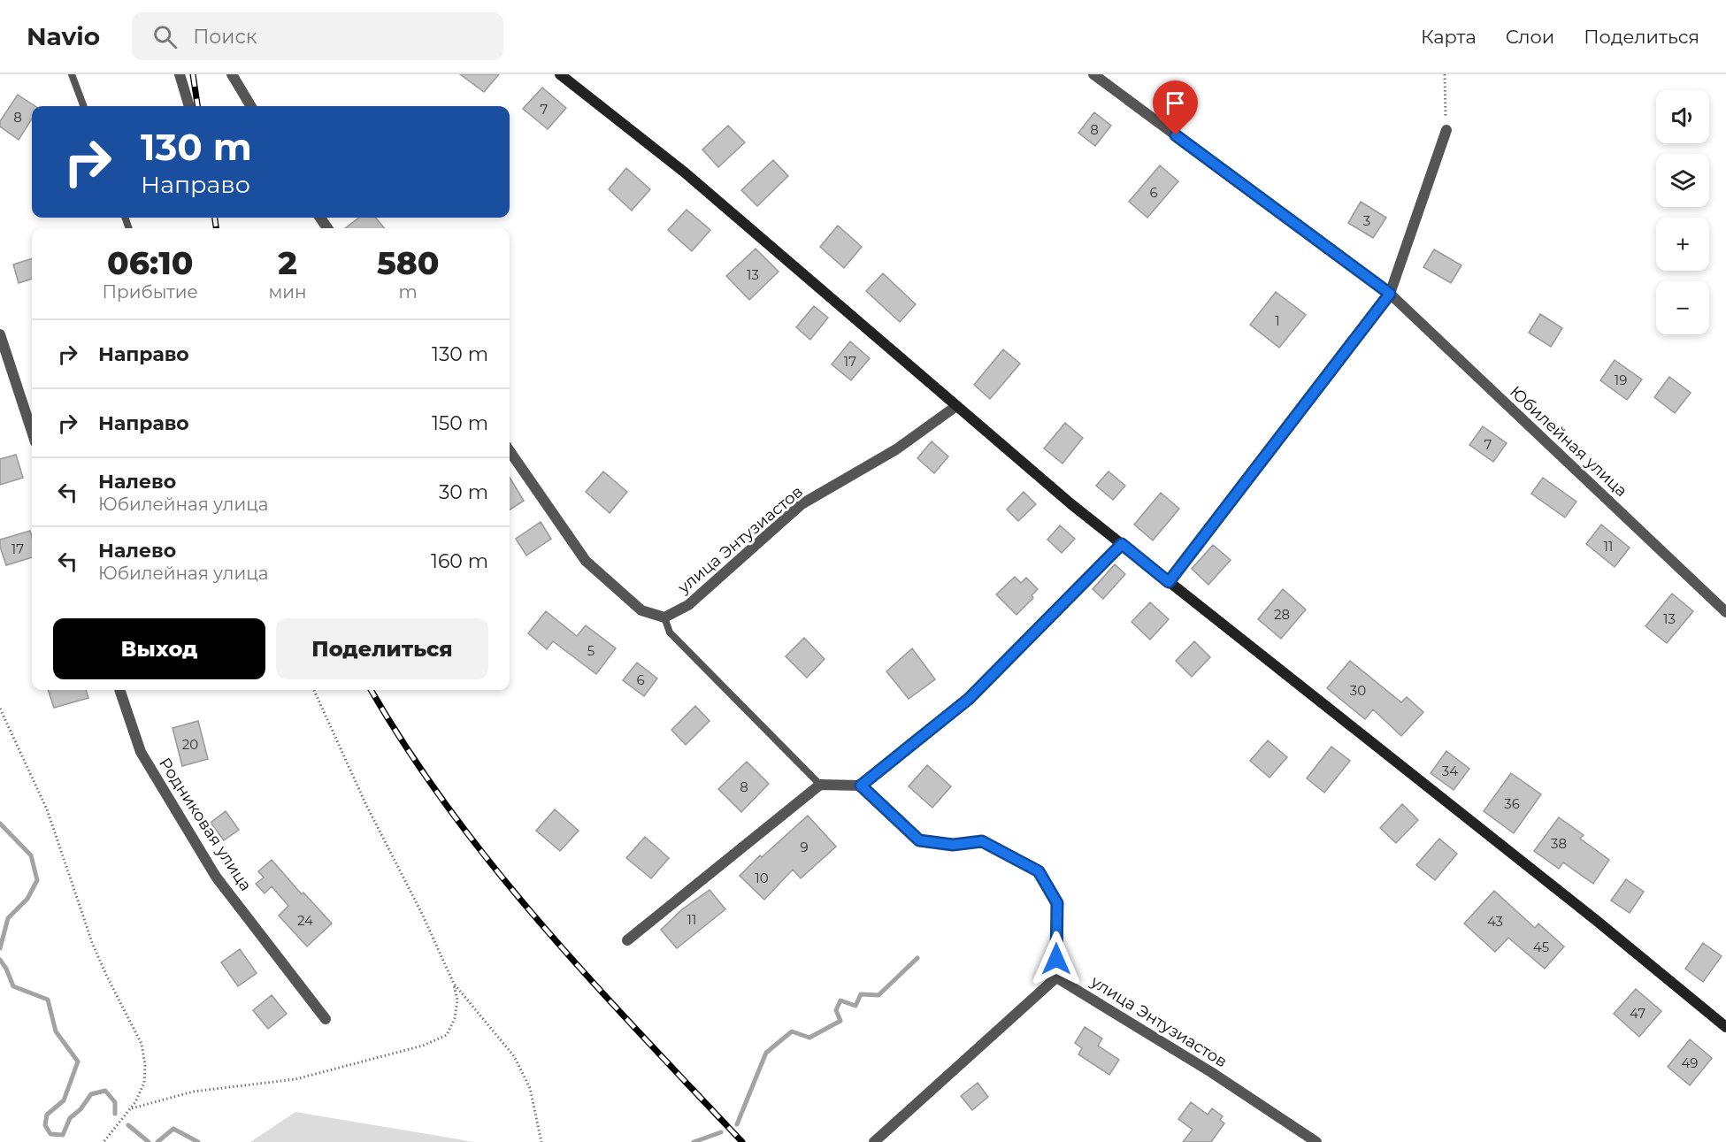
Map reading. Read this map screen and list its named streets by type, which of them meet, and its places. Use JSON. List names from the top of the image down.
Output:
{
  "streets": {
    "street": ["Юбилейная улица", "улица Энтузиастов", "Родниковая улица"]
  },
  "house_numbers": [
    "7",
    "8",
    "8",
    "6",
    "3",
    "13",
    "1",
    "17",
    "19",
    "7",
    "11",
    "17",
    "28",
    "13",
    "5",
    "6",
    "30",
    "20",
    "34",
    "8",
    "36",
    "38",
    "9",
    "10",
    "11",
    "24",
    "43",
    "45",
    "47",
    "49"
  ],
  "page": {
    "header": "Navio",
    "search": "Поиск",
    "nav": ["Карта", "Слои", "Поделиться"],
    "map_buttons": ["+", "−"],
    "turn": ["130 m", "Направо"],
    "eta": [
      "06:10",
      "Прибытие",
      "2",
      "мин",
      "580",
      "m"
    ],
    "list": [
      {
        "name": "Направо",
        "value": "130 m"
      },
      {
        "name": "Направо",
        "value": "150 m"
      },
      {
        "name": "Налево",
        "note": "Юбилейная улица",
        "value": "30 m"
      },
      {
        "name": "Налево",
        "note": "Юбилейная улица",
        "value": "160 m"
      }
    ],
    "buttons": ["Выход", "Поделиться"]
  }
}
